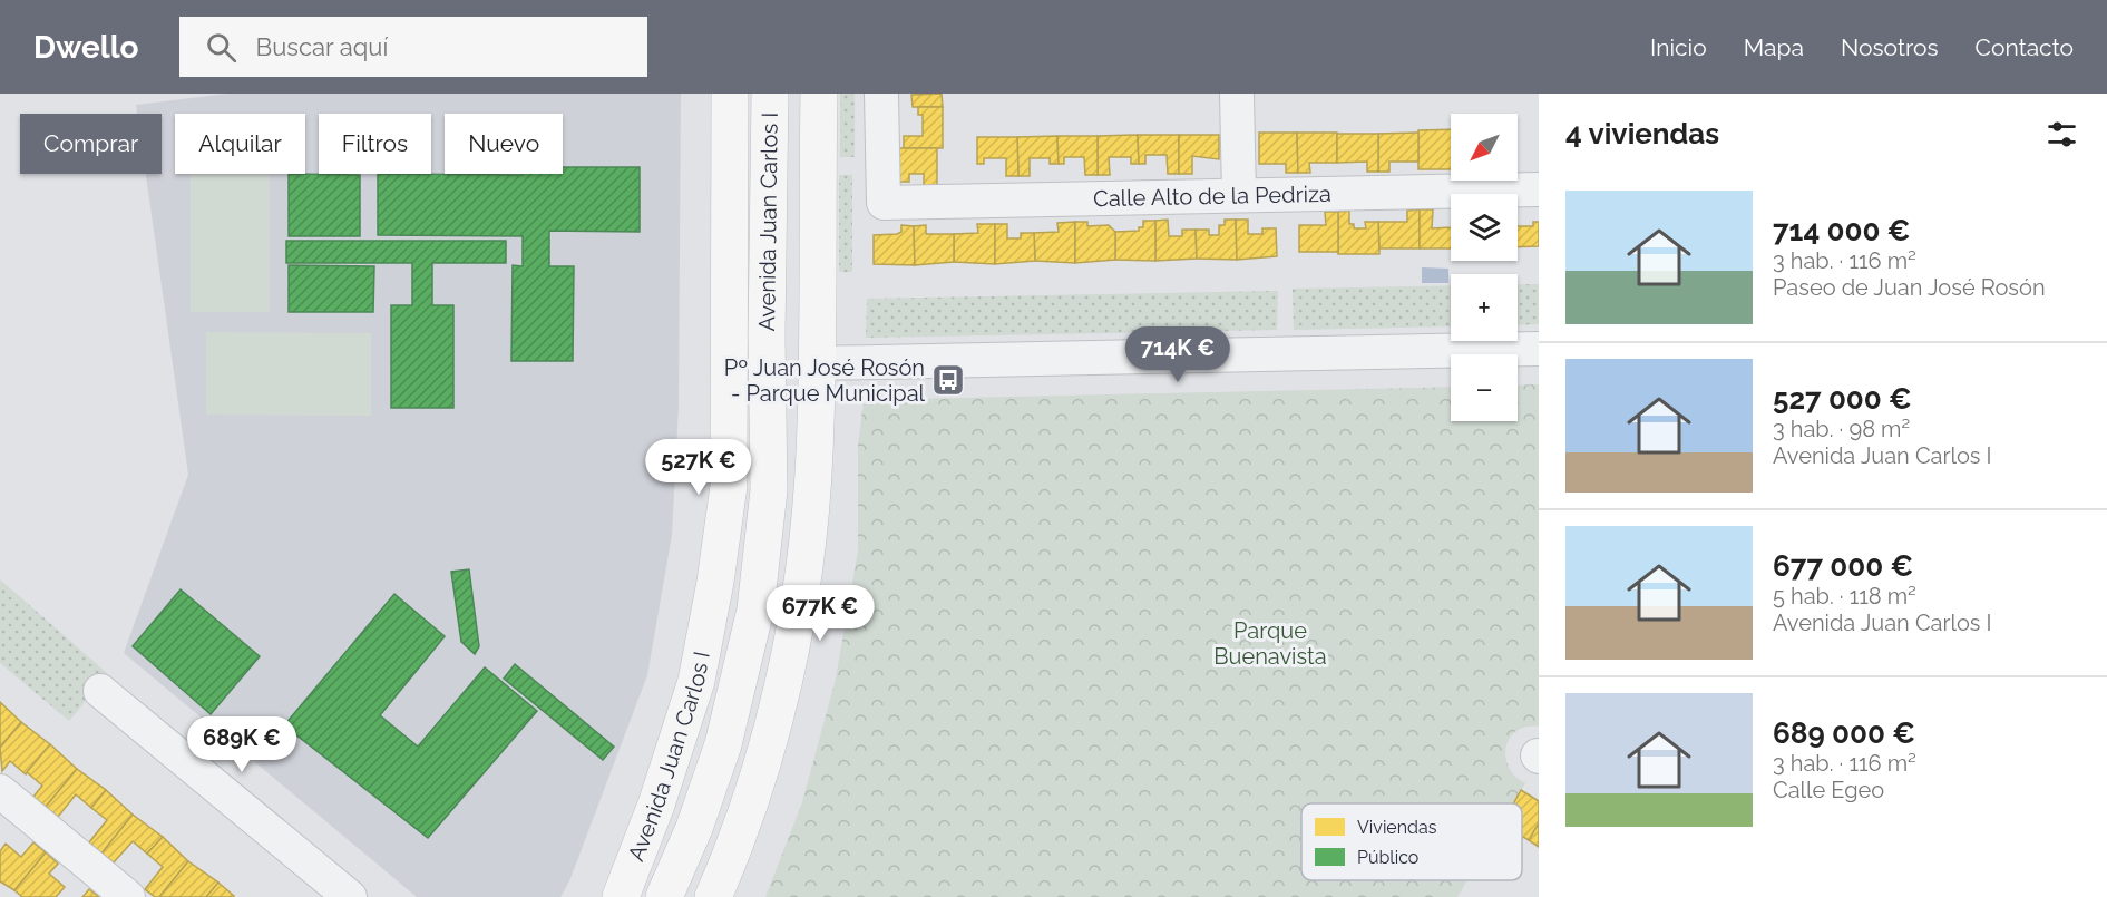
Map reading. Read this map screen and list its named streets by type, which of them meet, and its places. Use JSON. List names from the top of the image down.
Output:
{
  "streets": {
    "main road": ["Avenida Juan Carlos I"],
    "street": ["Calle Alto de la Pedriza"]
  },
  "parks": ["Parque Buenavista"],
  "places": {
    "bus stop": ["Pº Juan José Rosón - Parque Municipal"]
  },
  "legend": ["Viviendas", "Público"],
  "north": "bottom left",
  "page": {
    "header": "Dwello",
    "search": "Buscar aquí",
    "nav": [
      "Inicio",
      "Mapa",
      "Nosotros",
      "Contacto"
    ],
    "heading": "4 viviendas",
    "map_buttons": ["+", "−"],
    "chip": [
      "Comprar",
      "Alquilar",
      "Filtros",
      "Nuevo"
    ],
    "list": [
      {
        "name": "714 000 €",
        "note": "3 hab. · 116 m² · Paseo de Juan José Rosón"
      },
      {
        "name": "527 000 €",
        "note": "3 hab. · 98 m² · Avenida Juan Carlos I"
      },
      {
        "name": "677 000 €",
        "note": "5 hab. · 118 m² · Avenida Juan Carlos I"
      },
      {
        "name": "689 000 €",
        "note": "3 hab. · 116 m² · Calle Egeo"
      }
    ],
    "price": [
      "714K €",
      "527K €",
      "677K €",
      "689K €"
    ]
  }
}
